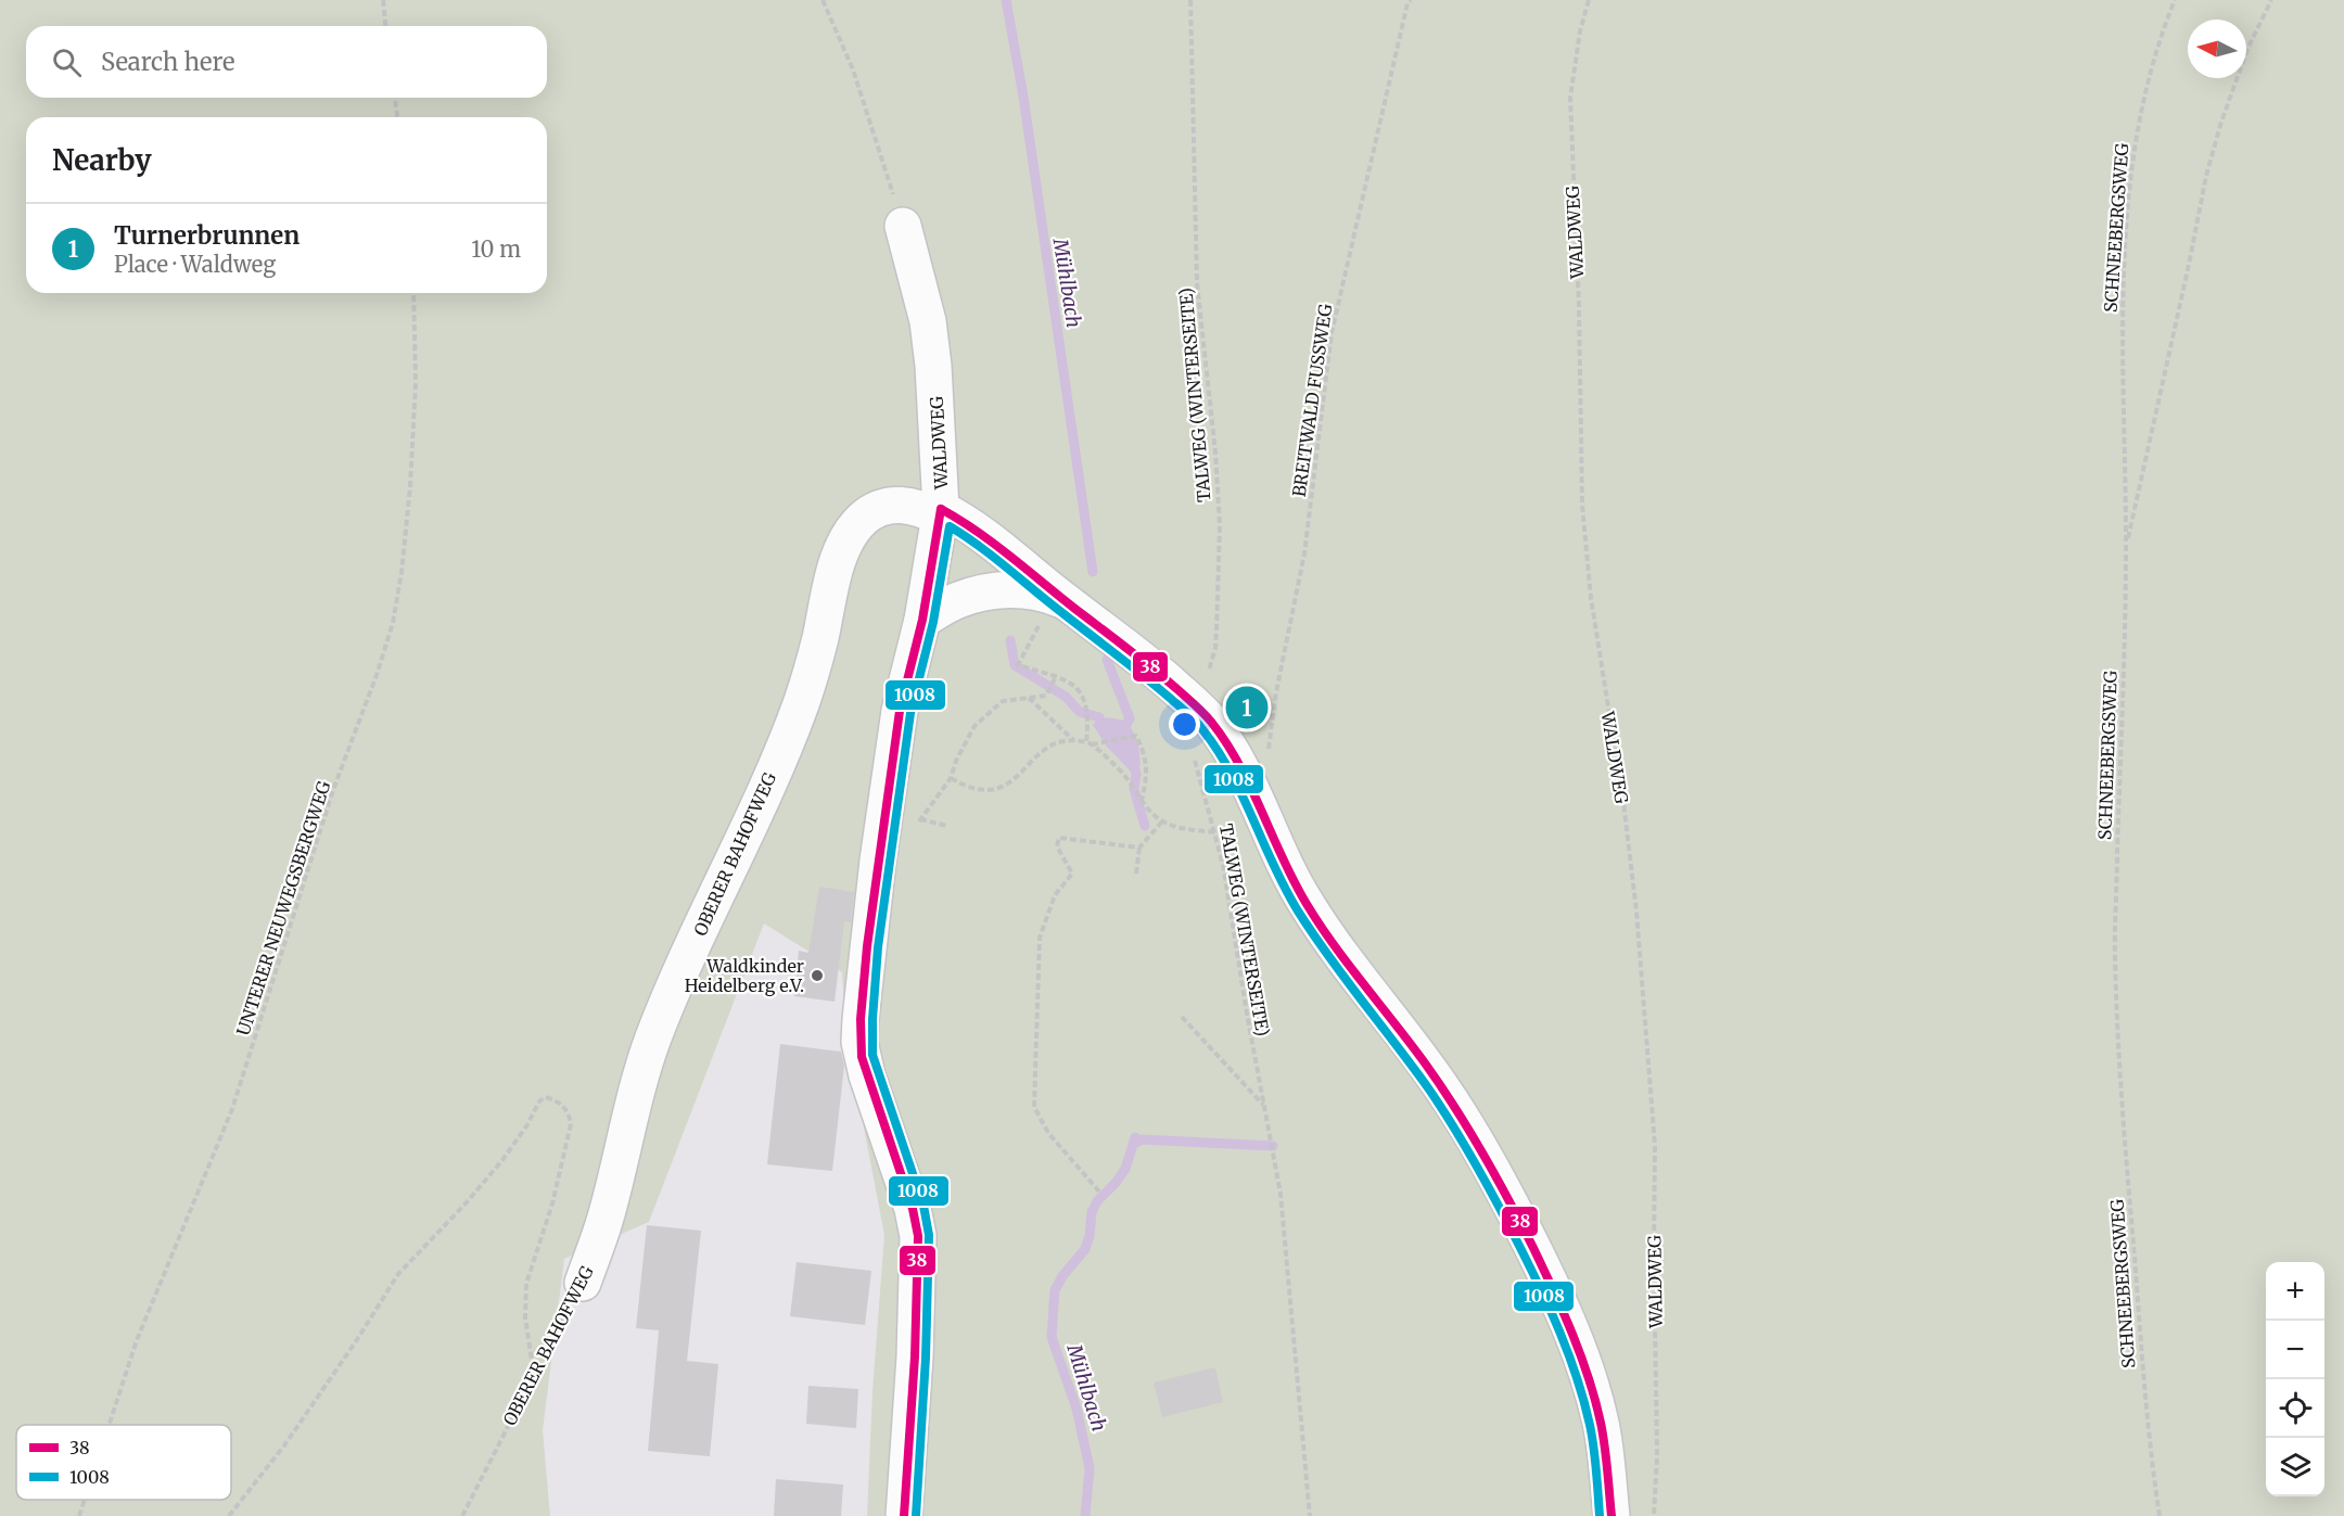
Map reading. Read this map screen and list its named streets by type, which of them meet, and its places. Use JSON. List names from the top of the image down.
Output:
{
  "streets": {
    "street": ["WALDWEG", "OBERER BAHOFWEG"],
    "path": [
      "SCHNEEBERGSWEG",
      "TALWEG (WINTERSEITE)",
      "BREITWALD FUSSWEG",
      "UNTERER NEUWEGSBERGWEG"
    ]
  },
  "crossings": [
    ["WALDWEG", "TALWEG (WINTERSEITE)"],
    ["WALDWEG", "OBERER BAHOFWEG"]
  ],
  "water": ["Mühlbach"],
  "places": ["Waldkinder Heidelberg e.V."],
  "lines": ["transit line 38", "transit line 1008"],
  "legend": ["38", "1008"],
  "north": "left",
  "page": {
    "search": "Search here",
    "heading": "Nearby",
    "list": [
      {
        "mark": "1",
        "name": "Turnerbrunnen",
        "note": "Place · Waldweg",
        "value": "10 m"
      }
    ],
    "pins": "1",
    "map_buttons": ["+", "−"]
  }
}
